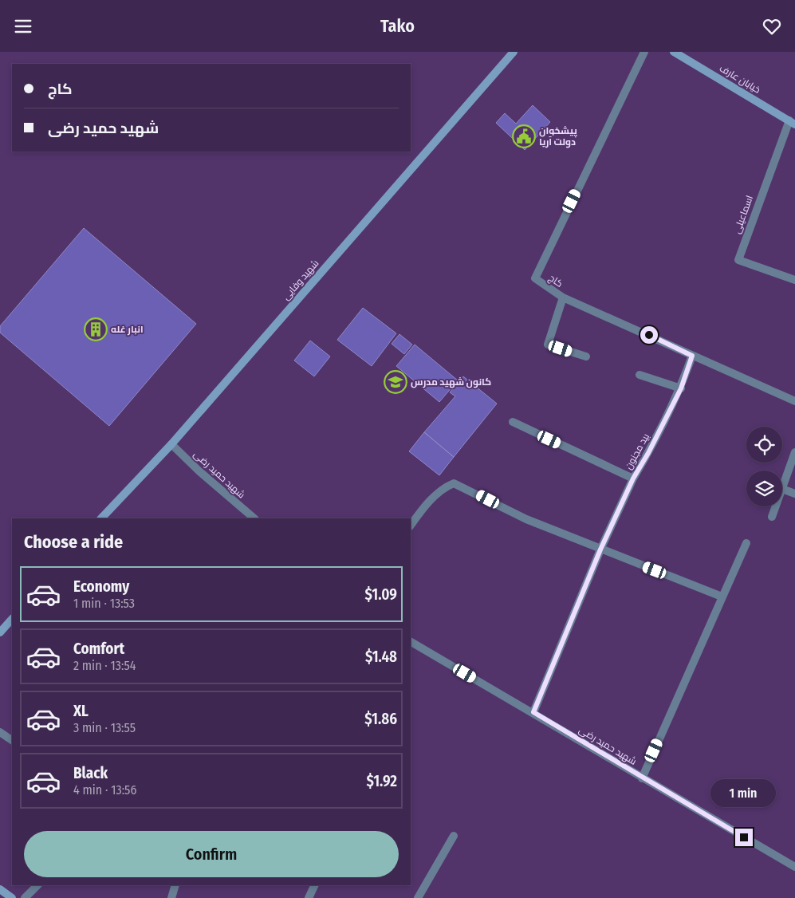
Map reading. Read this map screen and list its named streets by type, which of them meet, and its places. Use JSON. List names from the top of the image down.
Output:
{
  "streets": {
    "main road": ["خیابان عارف", "شهید وفایی"],
    "street": [
      "اسماعیلی",
      "کاج",
      "بید مجنون",
      "شهید حمید رضی"
    ]
  },
  "crossings": [
    ["خیابان عارف", "اسماعیلی"],
    ["شهید وفایی", "شهید حمید رضی"],
    ["کاج", "بید مجنون"]
  ],
  "places": {
    "public building": ["پیشخوان دولت آریا"],
    "building": ["انبار غله"],
    "school or university": ["کانون شهید مدرس"]
  },
  "page": {
    "header": "Tako",
    "banner": ["کاج", "شهید حمید رضی"],
    "heading": "Choose a ride",
    "list": [
      {
        "name": "Economy",
        "note": "1 min · 13:53",
        "value": "$1.09"
      },
      {
        "name": "Comfort",
        "note": "2 min · 13:54",
        "value": "$1.48"
      },
      {
        "name": "XL",
        "note": "3 min · 13:55",
        "value": "$1.86"
      },
      {
        "name": "Black",
        "note": "4 min · 13:56",
        "value": "$1.92"
      }
    ],
    "bubble": "1 min",
    "buttons": "Confirm"
  }
}
